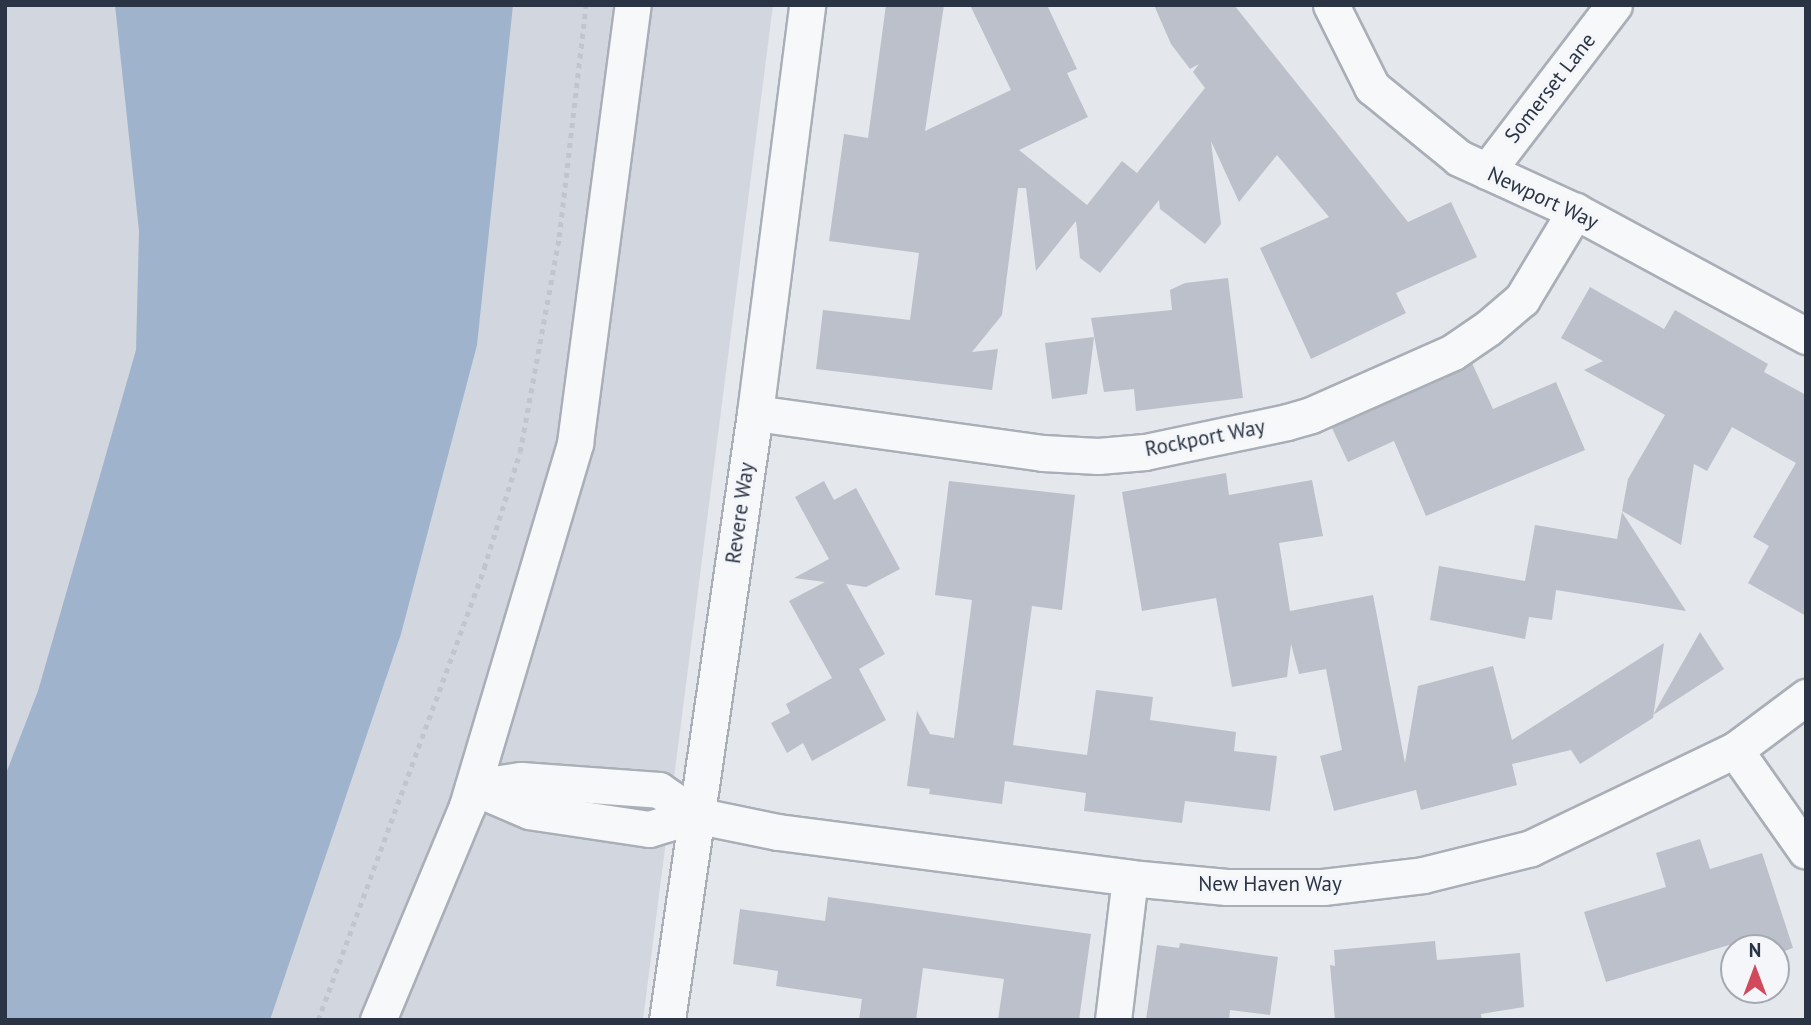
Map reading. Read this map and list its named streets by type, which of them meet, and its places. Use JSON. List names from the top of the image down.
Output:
{
  "streets": {
    "street": [
      "Somerset Lane",
      "Newport Way",
      "Rockport Way",
      "Revere Way",
      "New Haven Way"
    ]
  },
  "crossings": [
    ["Somerset Lane", "Newport Way"],
    ["Newport Way", "Rockport Way"],
    ["Rockport Way", "Revere Way"],
    ["Revere Way", "New Haven Way"]
  ],
  "north": "top"
}
